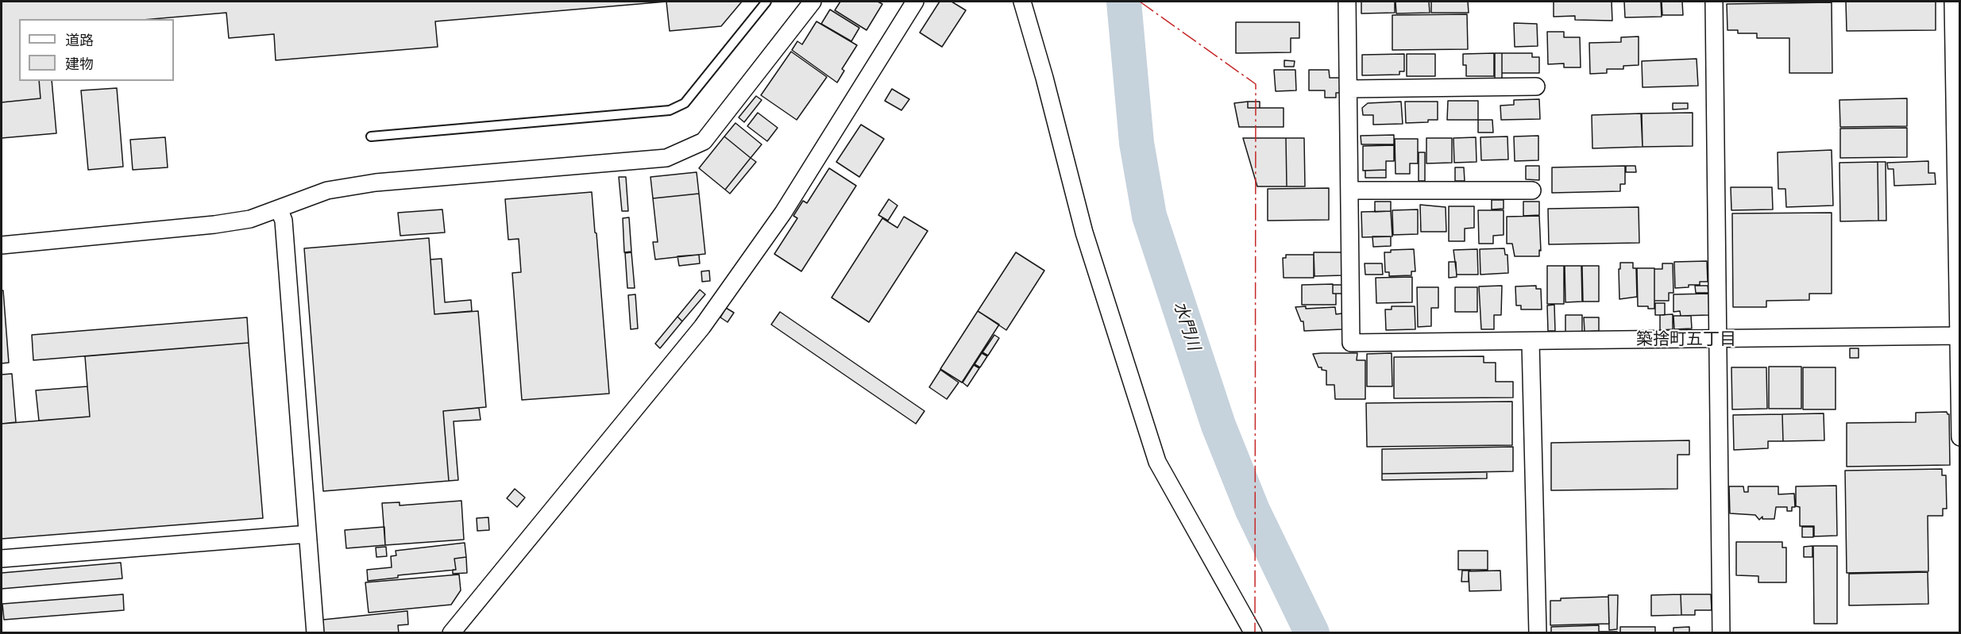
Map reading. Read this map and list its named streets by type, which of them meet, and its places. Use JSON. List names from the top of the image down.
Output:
{
  "districts": ["築捨町五丁目"],
  "water": ["水門川"],
  "legend": ["道路", "建物"]
}
